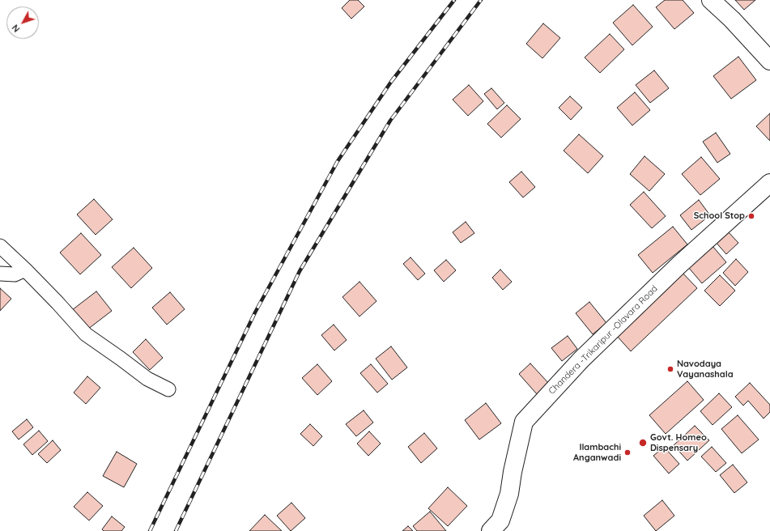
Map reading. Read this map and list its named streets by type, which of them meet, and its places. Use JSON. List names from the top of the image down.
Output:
{
  "streets": {
    "main road": ["Chandera -Trikaripur -Olavara Road"]
  },
  "places": [
    "School Stop",
    "Navodaya Vayanashala",
    "Govt. Homeo Dispensary",
    "Ilambachi Anganwadi"
  ],
  "north": "bottom left"
}
